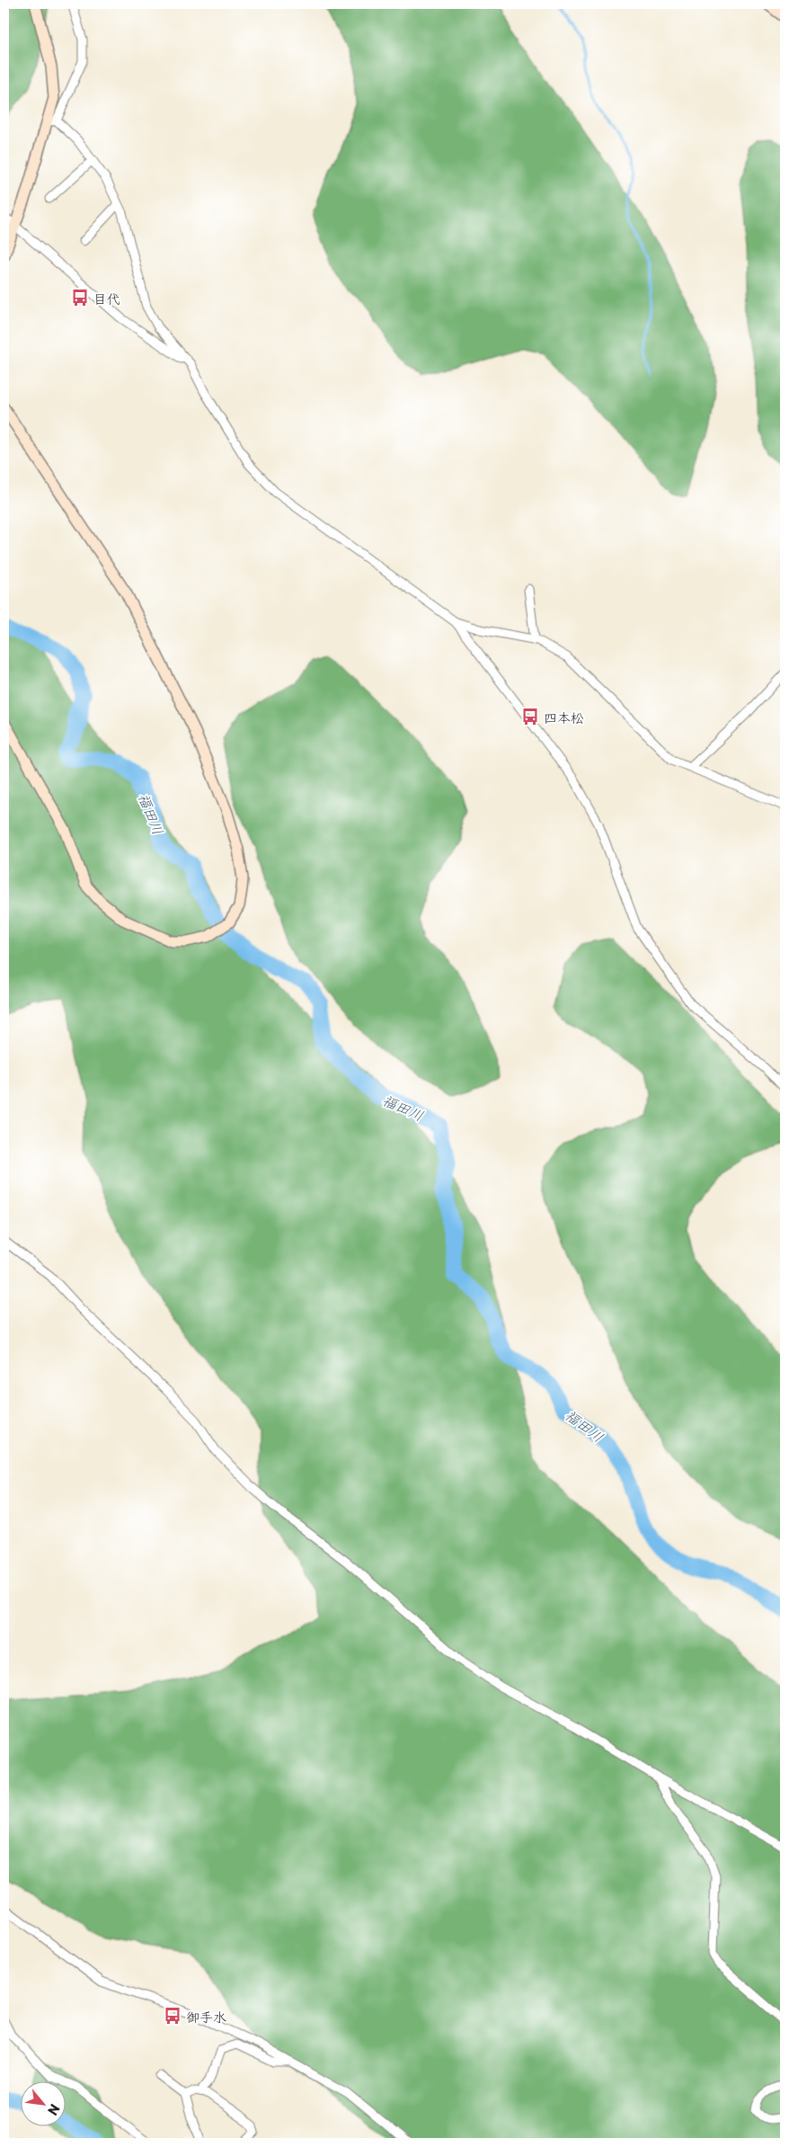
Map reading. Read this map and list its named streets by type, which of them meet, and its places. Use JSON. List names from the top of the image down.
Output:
{
  "water": ["福田川"],
  "places": {
    "bus stop": ["目代", "四本松", "御手水"]
  },
  "north": "bottom right"
}
